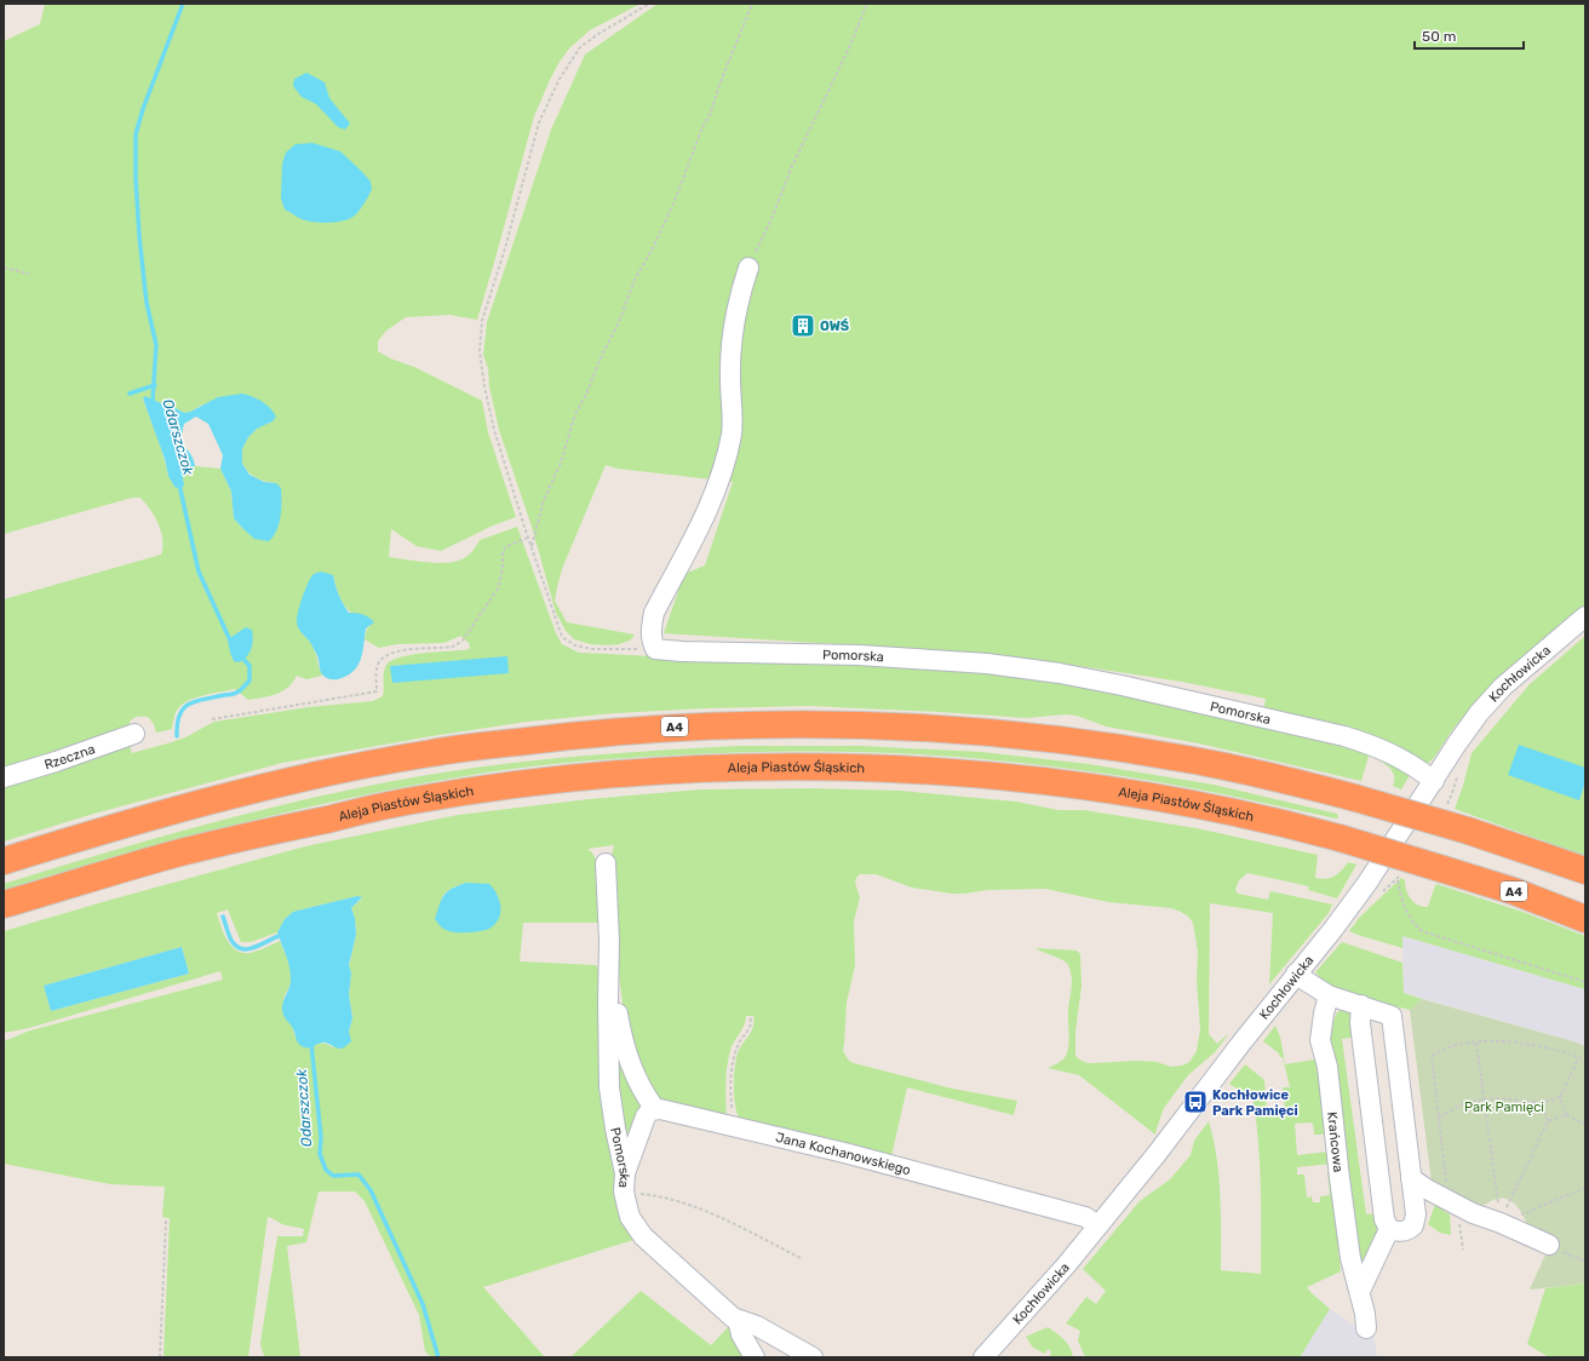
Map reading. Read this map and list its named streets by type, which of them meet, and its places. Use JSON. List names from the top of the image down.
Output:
{
  "streets": {
    "highway": ["A4", "Aleja Piastów Śląskich"],
    "street": [
      "Pomorska",
      "Kochłowicka",
      "Rzeczna",
      "Krańcowa",
      "Jana Kochanowskiego"
    ]
  },
  "crossings": [
    ["Pomorska", "Kochłowicka"],
    ["Kochłowicka", "Jana Kochanowskiego"]
  ],
  "water": ["Odarszczok"],
  "parks": ["Park Pamięci"],
  "places": {
    "building": ["OWŚ"],
    "bus stop": ["Kochłowice Park Pamięci"]
  },
  "scale_bar": "50 m"
}
